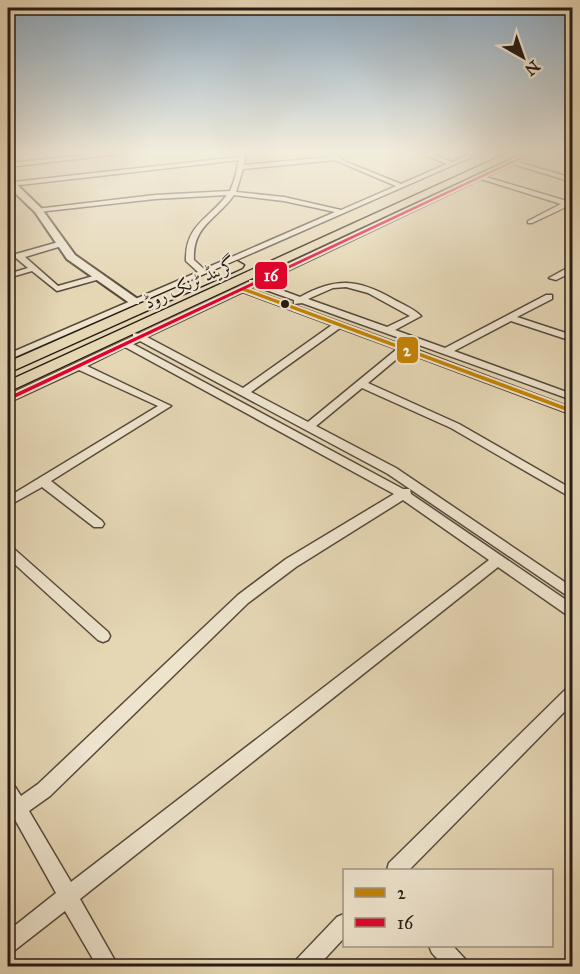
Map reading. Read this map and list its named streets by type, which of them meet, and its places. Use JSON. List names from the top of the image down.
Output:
{
  "streets": {
    "highway": ["گرینڈ ٹرنک روڈ"]
  },
  "lines": ["transit line 16", "transit line 2"],
  "legend": ["2", "16"],
  "north": "bottom right"
}
